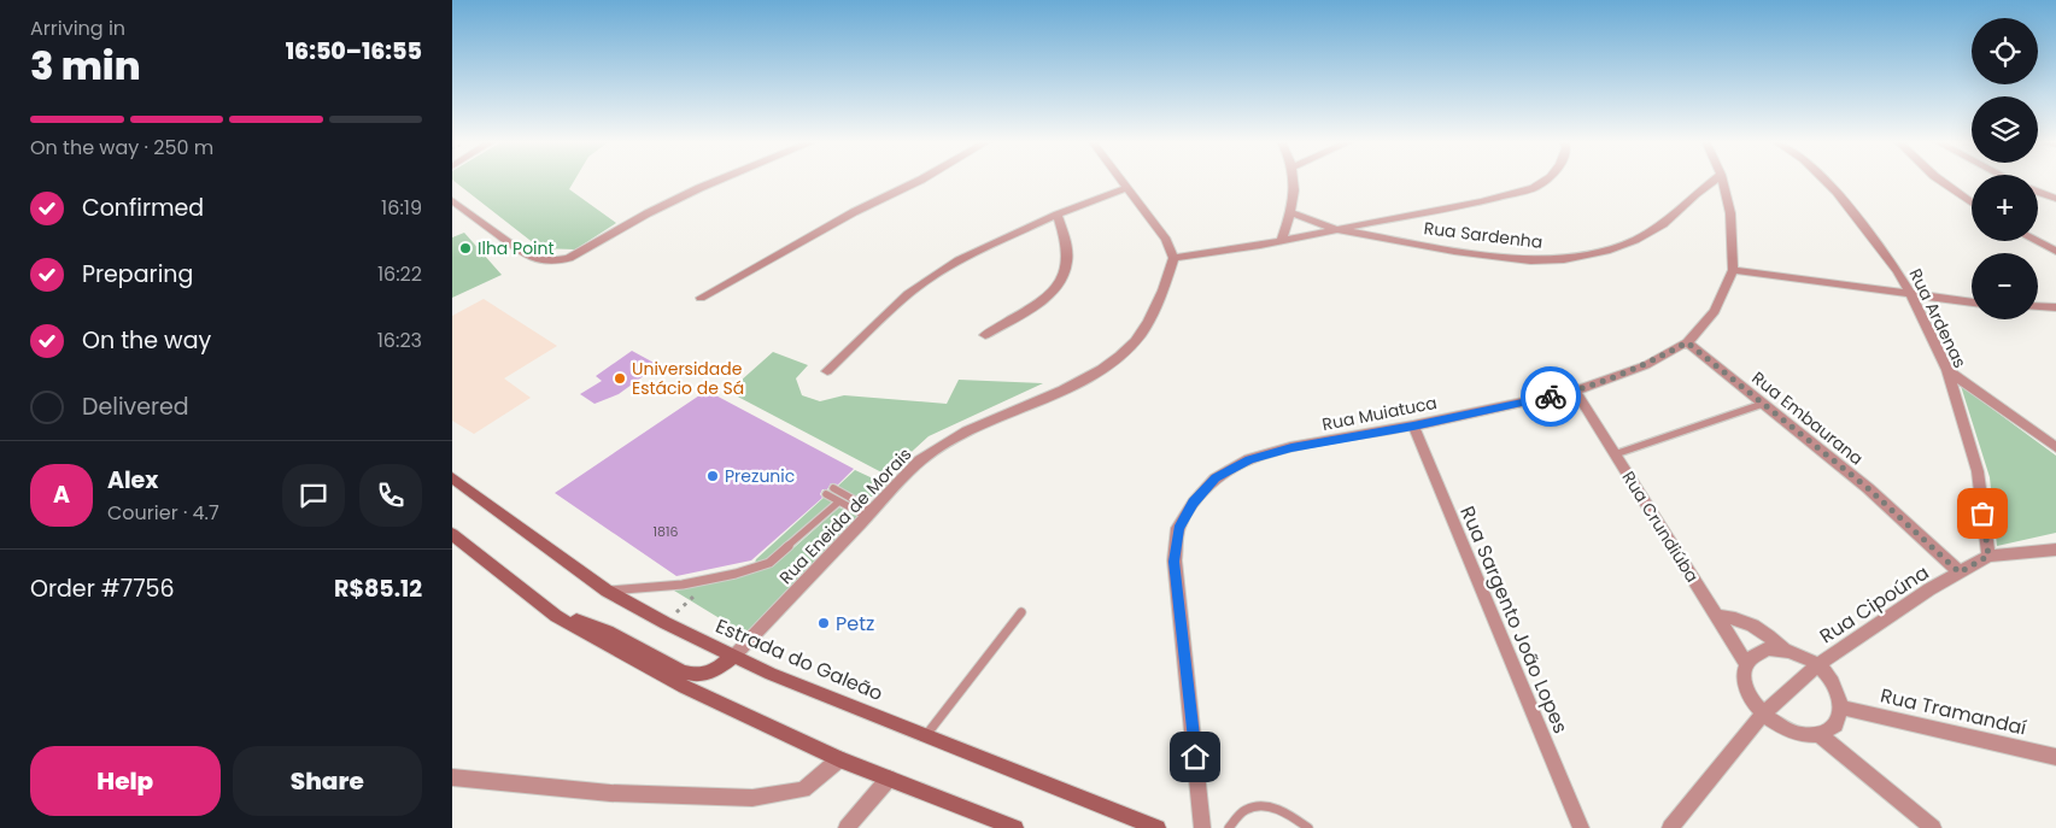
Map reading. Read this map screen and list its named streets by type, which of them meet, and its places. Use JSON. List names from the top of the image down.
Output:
{
  "streets": {
    "main road": ["Estrada do Galeão"],
    "street": [
      "Rua Sardenha",
      "Rua Ardenas",
      "Rua Muiatuca",
      "Rua Embaurana",
      "Rua Eneida de Morais",
      "Rua Crundiúba",
      "Rua Cipoúna",
      "Rua Sargento João Lopes",
      "Rua Tramandaí"
    ]
  },
  "crossings": [
    ["Rua Ardenas", "Rua Cipoúna"],
    ["Rua Muiatuca", "Rua Embaurana"],
    ["Rua Muiatuca", "Rua Crundiúba"],
    ["Rua Muiatuca", "Rua Sargento João Lopes"],
    ["Rua Embaurana", "Rua Cipoúna"],
    ["Rua Eneida de Morais", "Estrada do Galeão"]
  ],
  "places": [
    "Ilha Point",
    "Universidade Estácio de Sá",
    "Prezunic",
    "Petz"
  ],
  "house_numbers": ["1816"],
  "page": {
    "heading": ["3 min", "Arriving in", "16:50–16:55"],
    "panel": [
      "Alex",
      "Courier · 4.7",
      "Order #7756",
      "R$85.12"
    ],
    "map_buttons": ["+", "−"],
    "bar": "On the way · 250 m",
    "list": [
      ["Confirmed", "16:19"],
      ["Preparing", "16:22"],
      ["On the way", "16:23"],
      "Delivered"
    ],
    "round": "A",
    "buttons": ["Help", "Share"]
  }
}
